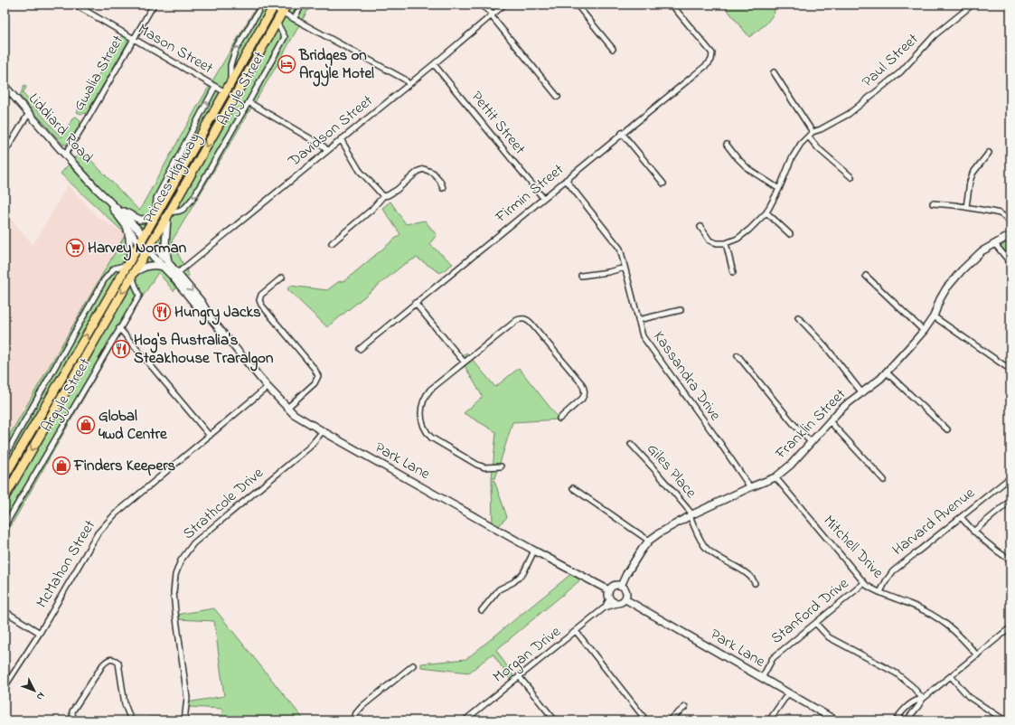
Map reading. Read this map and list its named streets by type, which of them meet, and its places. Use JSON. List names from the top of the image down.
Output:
{
  "streets": {
    "highway": ["Princes Highway"],
    "street": [
      "Mason Street",
      "Paul Street",
      "Gwalia Street",
      "Argyle Street",
      "Pettit Street",
      "Liddiard Road",
      "Davidson Street",
      "Firmin Street",
      "Kassandra Drive",
      "Franklin Street",
      "Park Lane",
      "Giles Place",
      "Strathcole Drive",
      "Harvard Avenue",
      "Mitchell Drive",
      "McMahon Street",
      "Stanford Drive",
      "Morgan Drive"
    ]
  },
  "crossings": [
    ["Mason Street", "Gwalia Street"],
    ["Mason Street", "Argyle Street"],
    ["Mason Street", "Princes Highway"],
    ["Gwalia Street", "Liddiard Road"],
    ["Argyle Street", "Princes Highway"],
    ["Pettit Street", "Davidson Street"],
    ["Pettit Street", "Firmin Street"],
    ["Liddiard Road", "Princes Highway"],
    ["Davidson Street", "Park Lane"],
    ["Princes Highway", "Park Lane"],
    ["Firmin Street", "Kassandra Drive"],
    ["Kassandra Drive", "Franklin Street"],
    ["Franklin Street", "Park Lane"],
    ["Franklin Street", "Giles Place"],
    ["Franklin Street", "Mitchell Drive"],
    ["Franklin Street", "Morgan Drive"],
    ["Park Lane", "Strathcole Drive"],
    ["Park Lane", "McMahon Street"],
    ["Park Lane", "Stanford Drive"],
    ["Park Lane", "Morgan Drive"],
    ["Harvard Avenue", "Mitchell Drive"],
    ["Mitchell Drive", "Stanford Drive"]
  ],
  "places": {
    "hotel": ["Bridges on Argyle Motel"],
    "supermarket": ["Harvey Norman"],
    "restaurant": ["Hungry Jacks", "Hog's Australia's Steakhouse Traralgon"],
    "shop": ["Global 4wd Centre", "Finders Keepers"]
  },
  "north": "bottom right"
}
